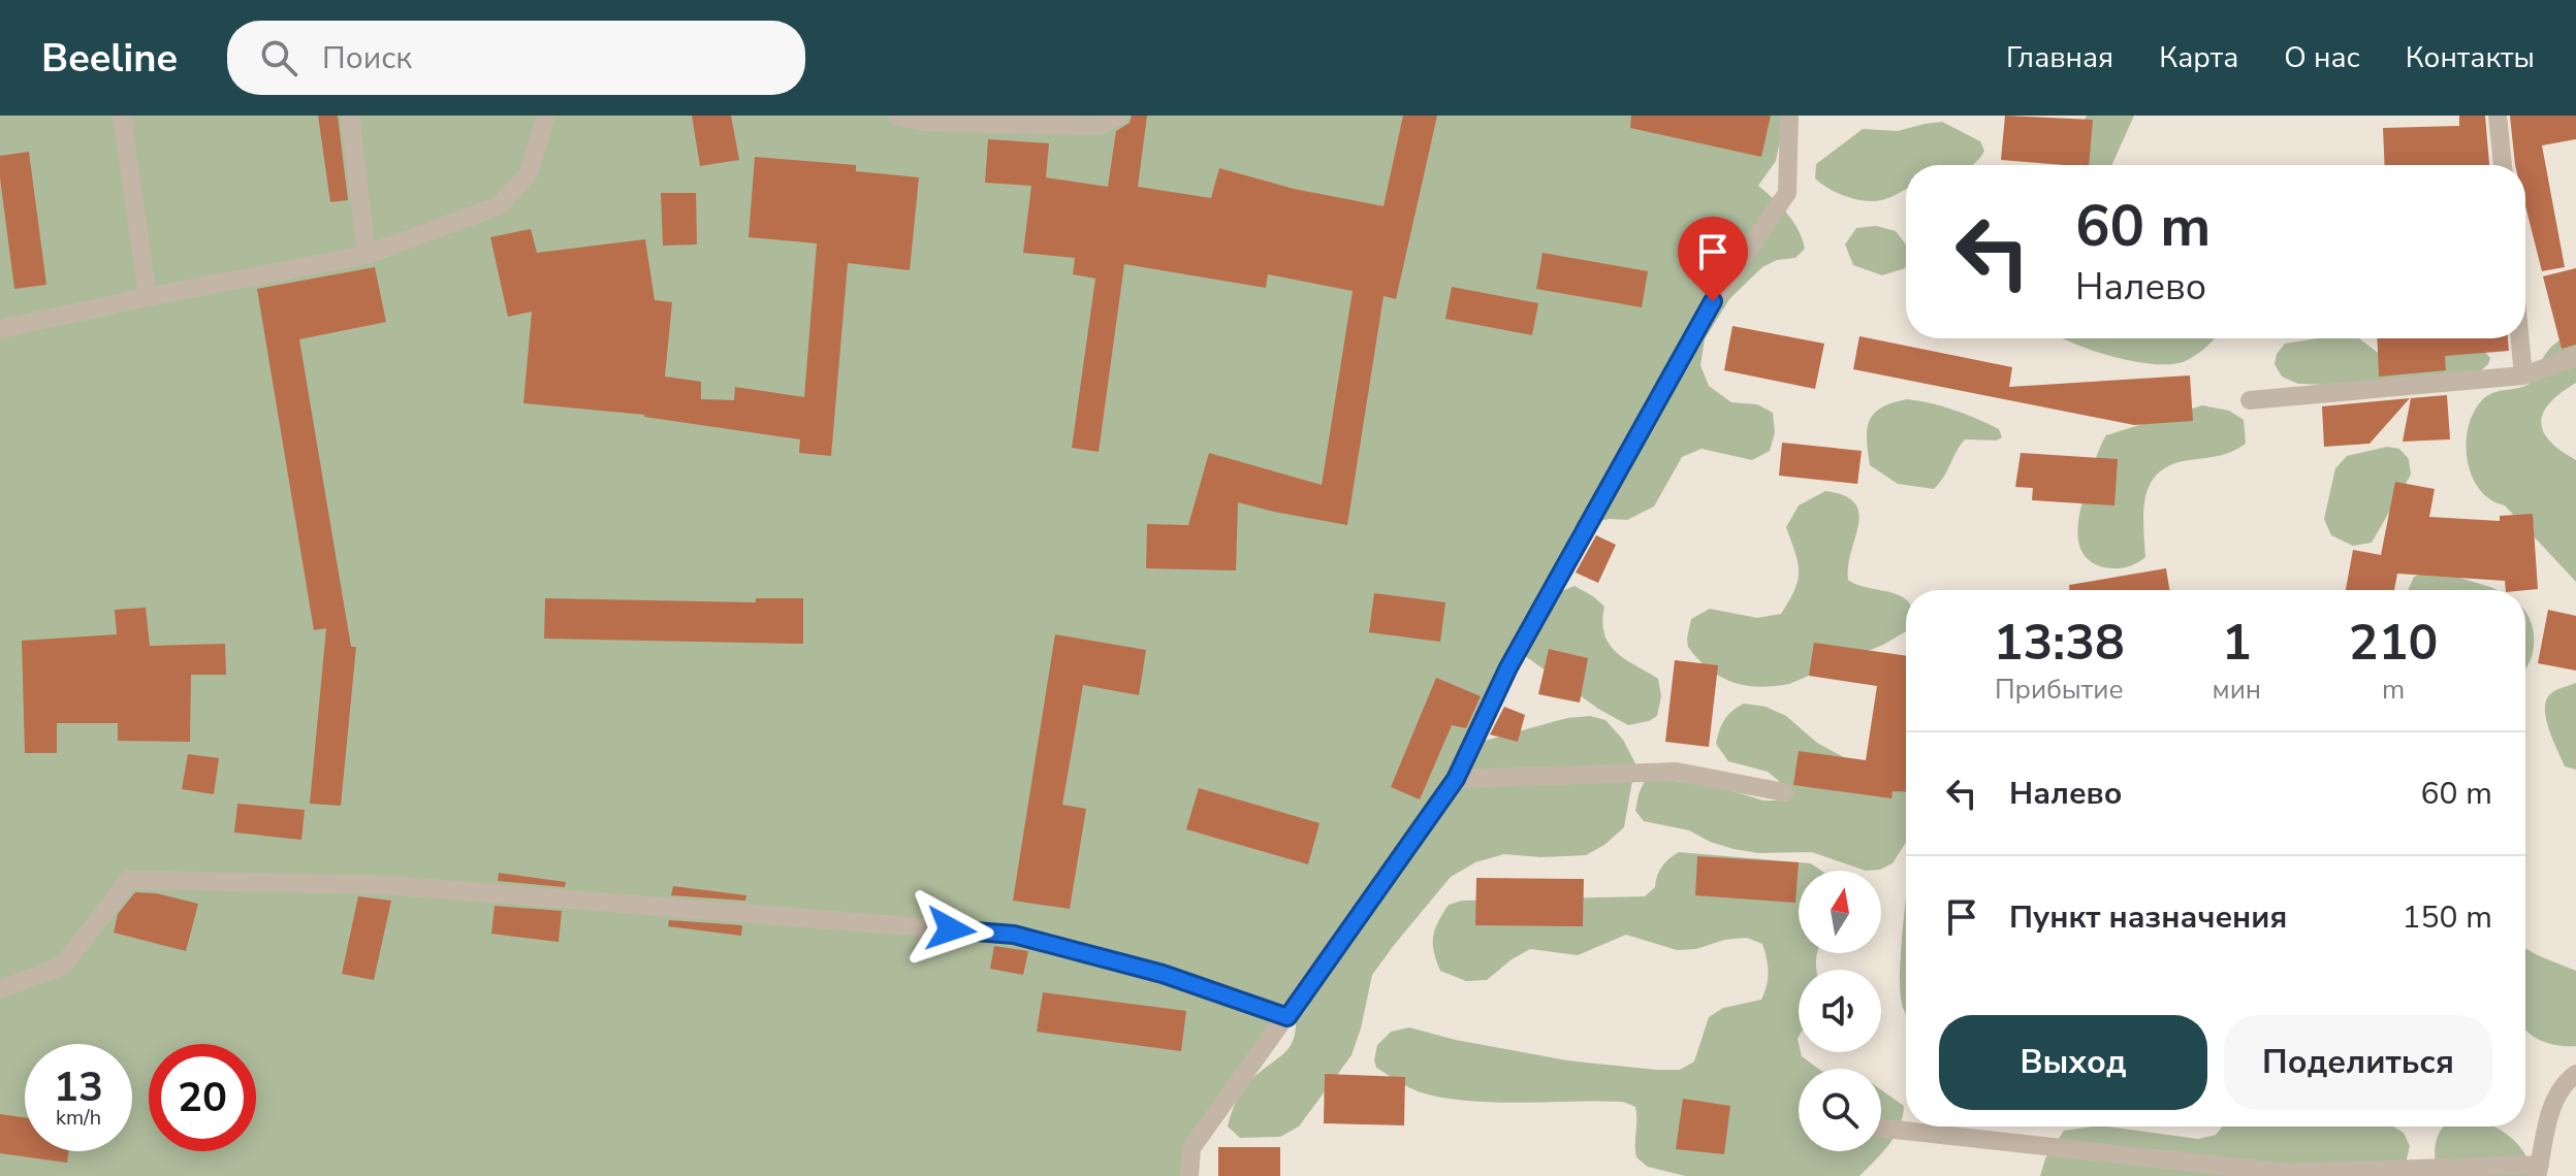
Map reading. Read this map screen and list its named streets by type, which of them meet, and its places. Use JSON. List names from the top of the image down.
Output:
{
  "north": "top",
  "page": {
    "header": "Beeline",
    "search": "Поиск",
    "nav": [
      "Главная",
      "Карта",
      "О нас",
      "Контакты"
    ],
    "turn": ["60 m", "Налево"],
    "eta": [
      "13:38",
      "Прибытие",
      "1",
      "мин",
      "210",
      "m"
    ],
    "list": [
      {
        "name": "Налево",
        "value": "60 m"
      },
      {
        "name": "Пункт назначения",
        "value": "150 m"
      }
    ],
    "buttons": ["Выход", "Поделиться"],
    "speed": "13 km/h",
    "limit": "20"
  }
}
